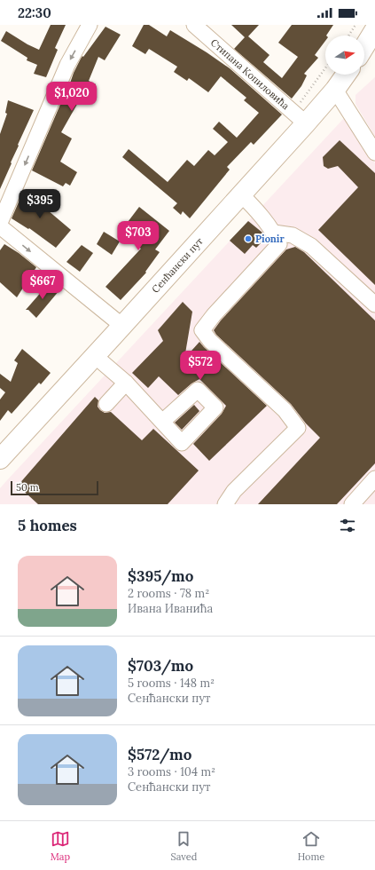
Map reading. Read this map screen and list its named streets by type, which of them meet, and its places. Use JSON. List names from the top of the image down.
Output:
{
  "streets": {
    "main road": ["Сенћански пут"],
    "street": ["Стипана Копиловића"]
  },
  "crossings": [
    ["Стипана Копиловића", "Сенћански пут"]
  ],
  "places": ["Pionir"],
  "scale_bar": "50 m",
  "north": "right",
  "page": {
    "status": "22:30",
    "price": [
      "$1,020",
      "$395",
      "$703",
      "$667",
      "$572"
    ],
    "scale": "50 m",
    "heading": "5 homes",
    "list": [
      {
        "name": "$395/mo",
        "note": "2 rooms · 78 m² · Ивана Иванића"
      },
      {
        "name": "$703/mo",
        "note": "5 rooms · 148 m² · Сенћански пут"
      },
      {
        "name": "$572/mo",
        "note": "3 rooms · 104 m² · Сенћански пут"
      }
    ],
    "tabs": ["Map", "Saved", "Home"]
  }
}
